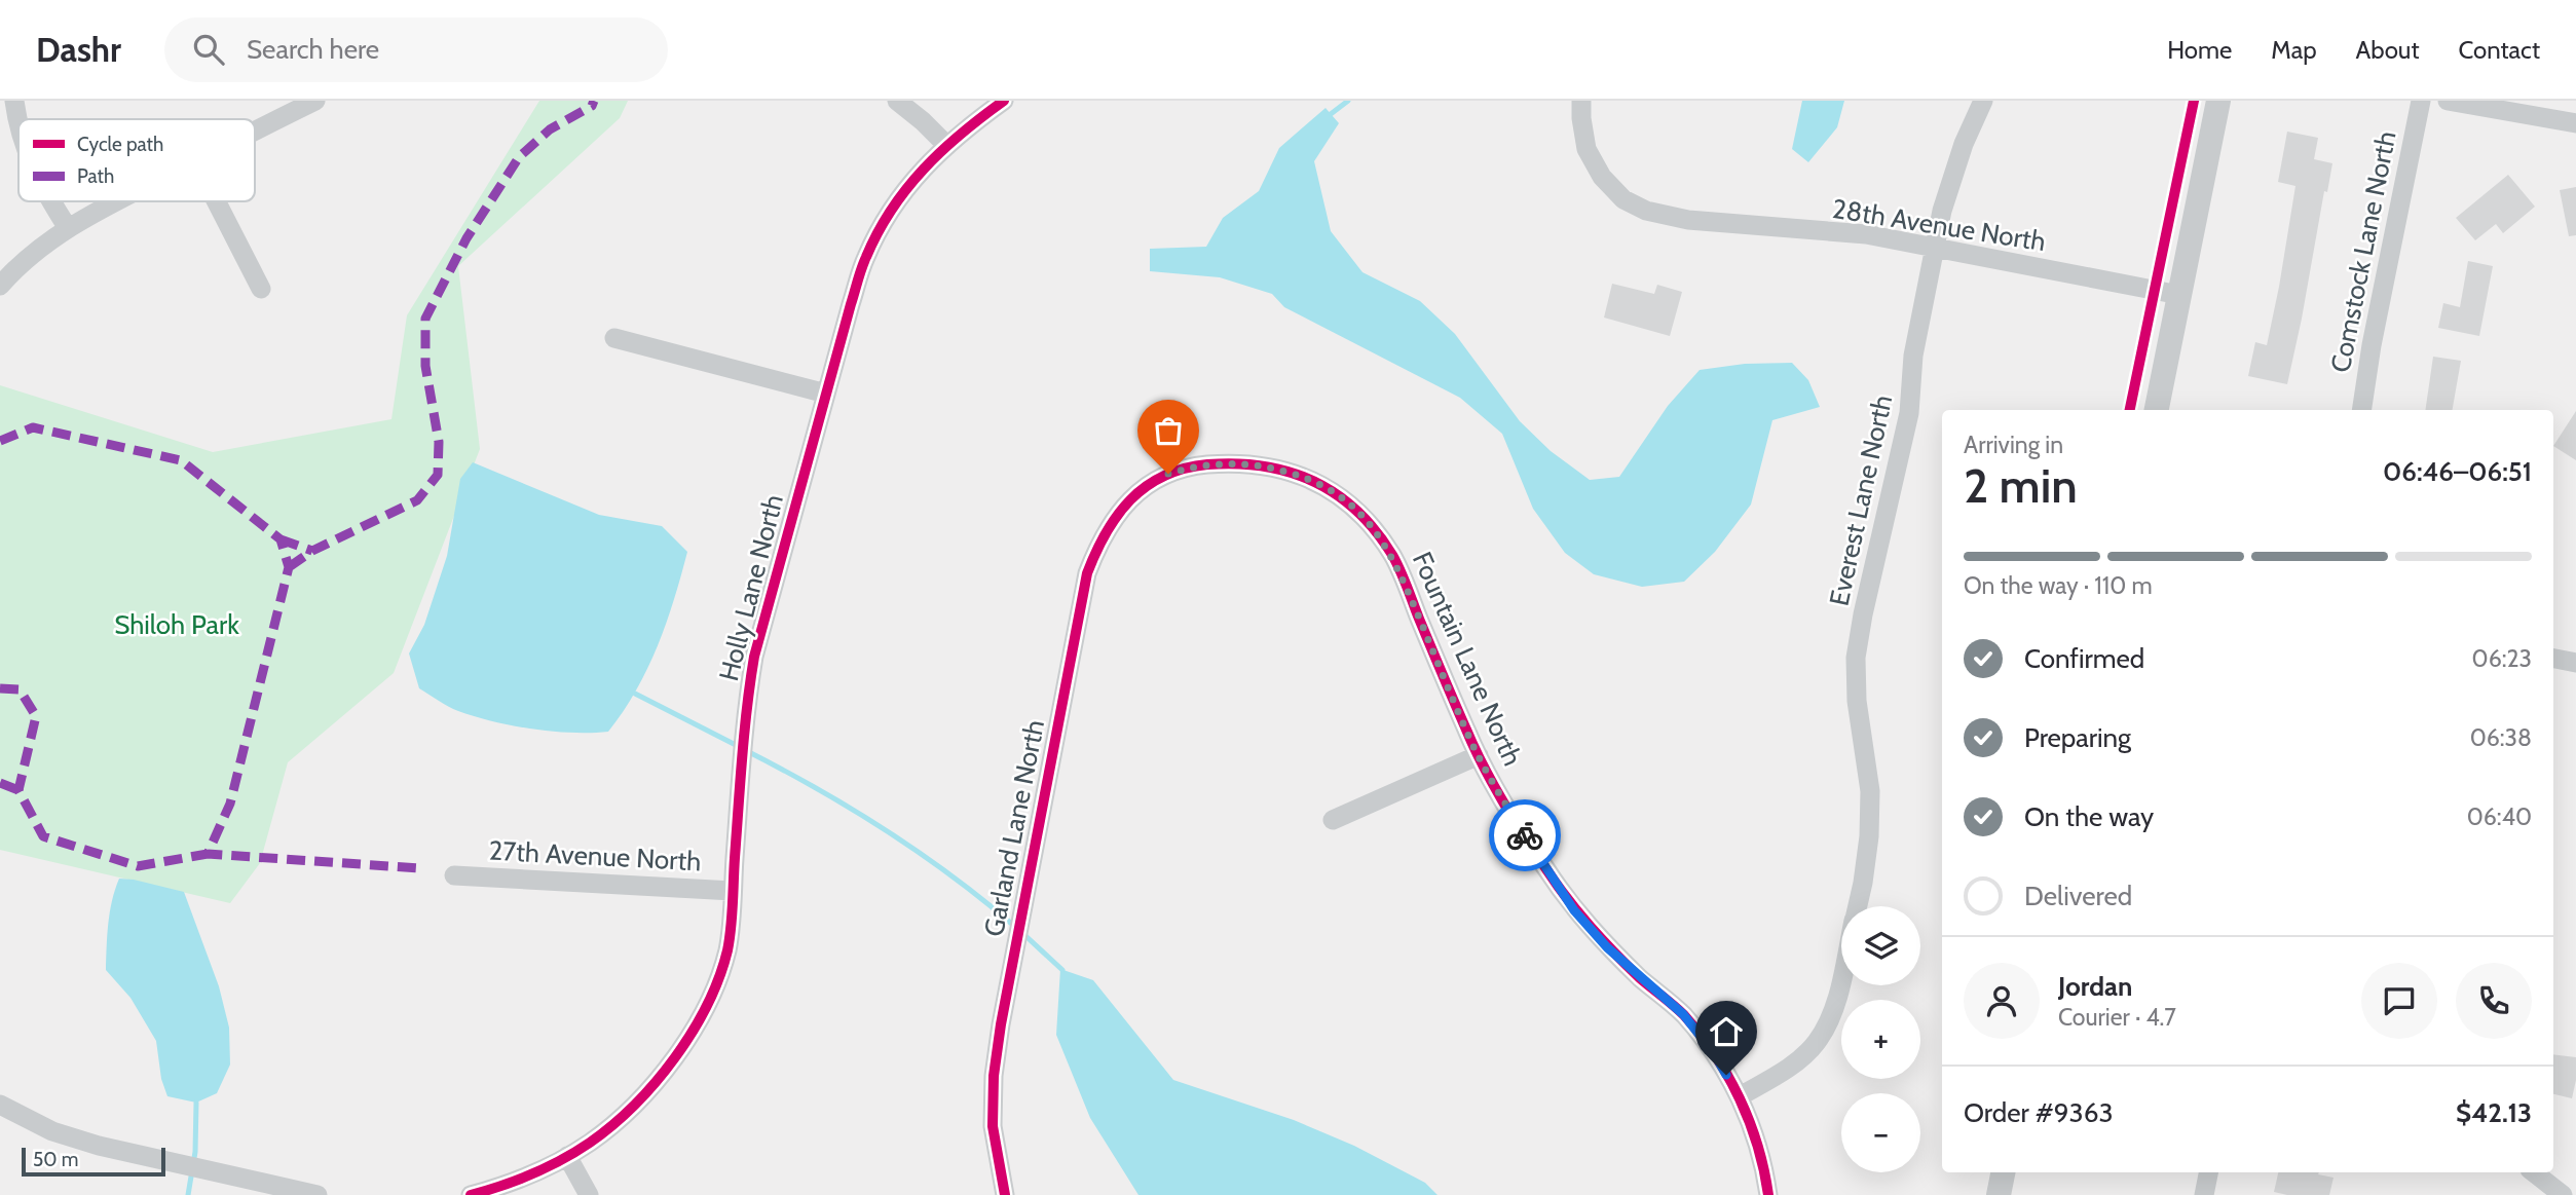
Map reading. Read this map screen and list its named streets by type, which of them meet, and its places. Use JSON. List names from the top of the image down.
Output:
{
  "streets": {
    "street": [
      "28th Avenue North",
      "Comstock Lane North",
      "Everest Lane North",
      "Holly Lane North",
      "Fountain Lane North",
      "Garland Lane North",
      "27th Avenue North"
    ]
  },
  "crossings": [
    ["28th Avenue North", "Everest Lane North"],
    ["Everest Lane North", "Fountain Lane North"],
    ["Holly Lane North", "27th Avenue North"],
    ["Fountain Lane North", "Garland Lane North"]
  ],
  "parks": ["Shiloh Park"],
  "legend": ["Cycle path", "Path"],
  "scale_bar": "50 m",
  "page": {
    "header": "Dashr",
    "search": "Search here",
    "nav": [
      "Home",
      "Map",
      "About",
      "Contact"
    ],
    "heading": ["2 min", "Arriving in", "06:46–06:51"],
    "panel": [
      "Jordan",
      "Courier · 4.7",
      "Order #9363",
      "$42.13"
    ],
    "bar": "On the way · 110 m",
    "list": [
      ["Confirmed", "06:23"],
      ["Preparing", "06:38"],
      ["On the way", "06:40"],
      "Delivered"
    ],
    "map_buttons": ["+", "−"],
    "scale": "50 m"
  }
}
